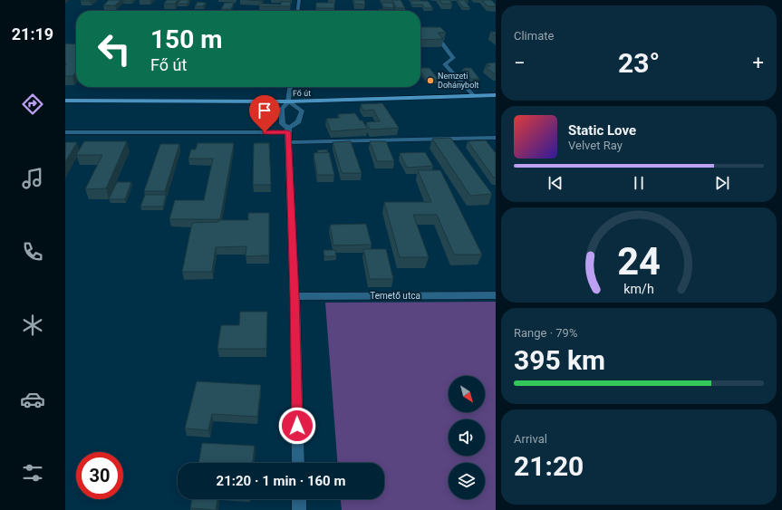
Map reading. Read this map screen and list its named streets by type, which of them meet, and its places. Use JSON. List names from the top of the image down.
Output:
{
  "streets": {
    "main road": ["Fő út"],
    "street": ["Temető utca"]
  },
  "places": ["Nemzeti Dohánybolt"],
  "north": "bottom right",
  "page": {
    "tabs": "21:19",
    "tile": [
      "Climate",
      ["Range · 79%", "395 km"],
      ["Arrival", "21:20"]
    ],
    "turn": ["150 m", "Fő út"],
    "heat": ["−", "23°", "+"],
    "song": ["Static Love", "Velvet Ray"],
    "limit": "30",
    "trip": "21:20 · 1 min · 160 m",
    "gauge": ["24", "km/h"]
  }
}
